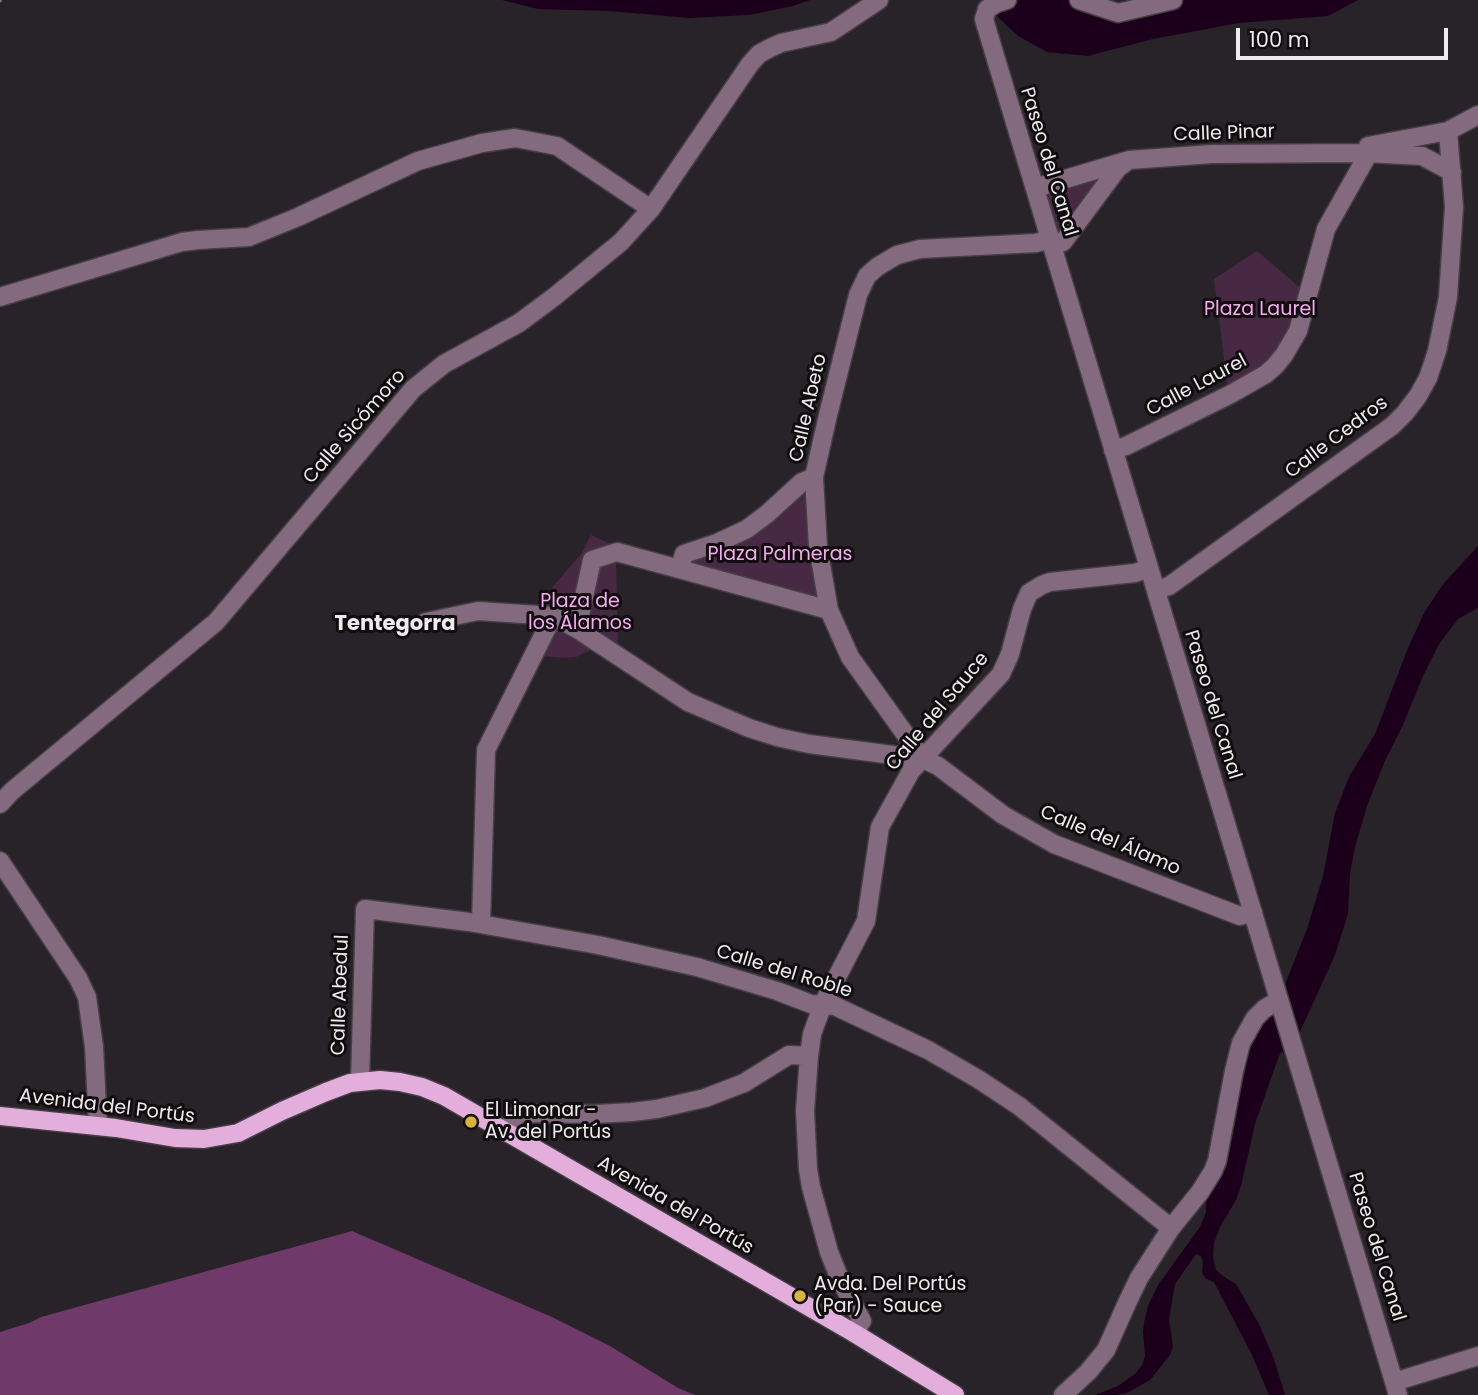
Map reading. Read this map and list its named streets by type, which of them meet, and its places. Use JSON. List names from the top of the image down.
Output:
{
  "streets": {
    "main road": ["Avenida del Portús"],
    "street": [
      "Calle Pinar",
      "Paseo del Canal",
      "Calle Laurel",
      "Calle Abeto",
      "Calle Sicómoro",
      "Calle Cedros",
      "Calle del Sauce",
      "Calle del Álamo",
      "Calle del Roble",
      "Calle Abedul"
    ]
  },
  "crossings": [
    ["Calle Pinar", "Paseo del Canal"],
    ["Calle Pinar", "Calle Laurel"],
    ["Calle Pinar", "Calle Cedros"],
    ["Paseo del Canal", "Calle Laurel"],
    ["Paseo del Canal", "Calle Abeto"],
    ["Paseo del Canal", "Calle Cedros"],
    ["Paseo del Canal", "Calle del Sauce"],
    ["Paseo del Canal", "Calle del Álamo"],
    ["Calle Abeto", "Calle del Sauce"],
    ["Calle Abeto", "Calle del Álamo"],
    ["Calle del Sauce", "Calle del Álamo"],
    ["Calle del Sauce", "Calle del Roble"],
    ["Calle del Sauce", "Avenida del Portús"],
    ["Calle del Roble", "Calle Abedul"],
    ["Calle Abedul", "Avenida del Portús"]
  ],
  "districts": ["Tentegorra"],
  "parks": ["Plaza Laurel", "Plaza Palmeras", "Plaza de los Álamos"],
  "places": ["El Limonar - Av. del Portús", "Avda. Del Portús (Par) - Sauce"],
  "scale_bar": "100 m"
}
